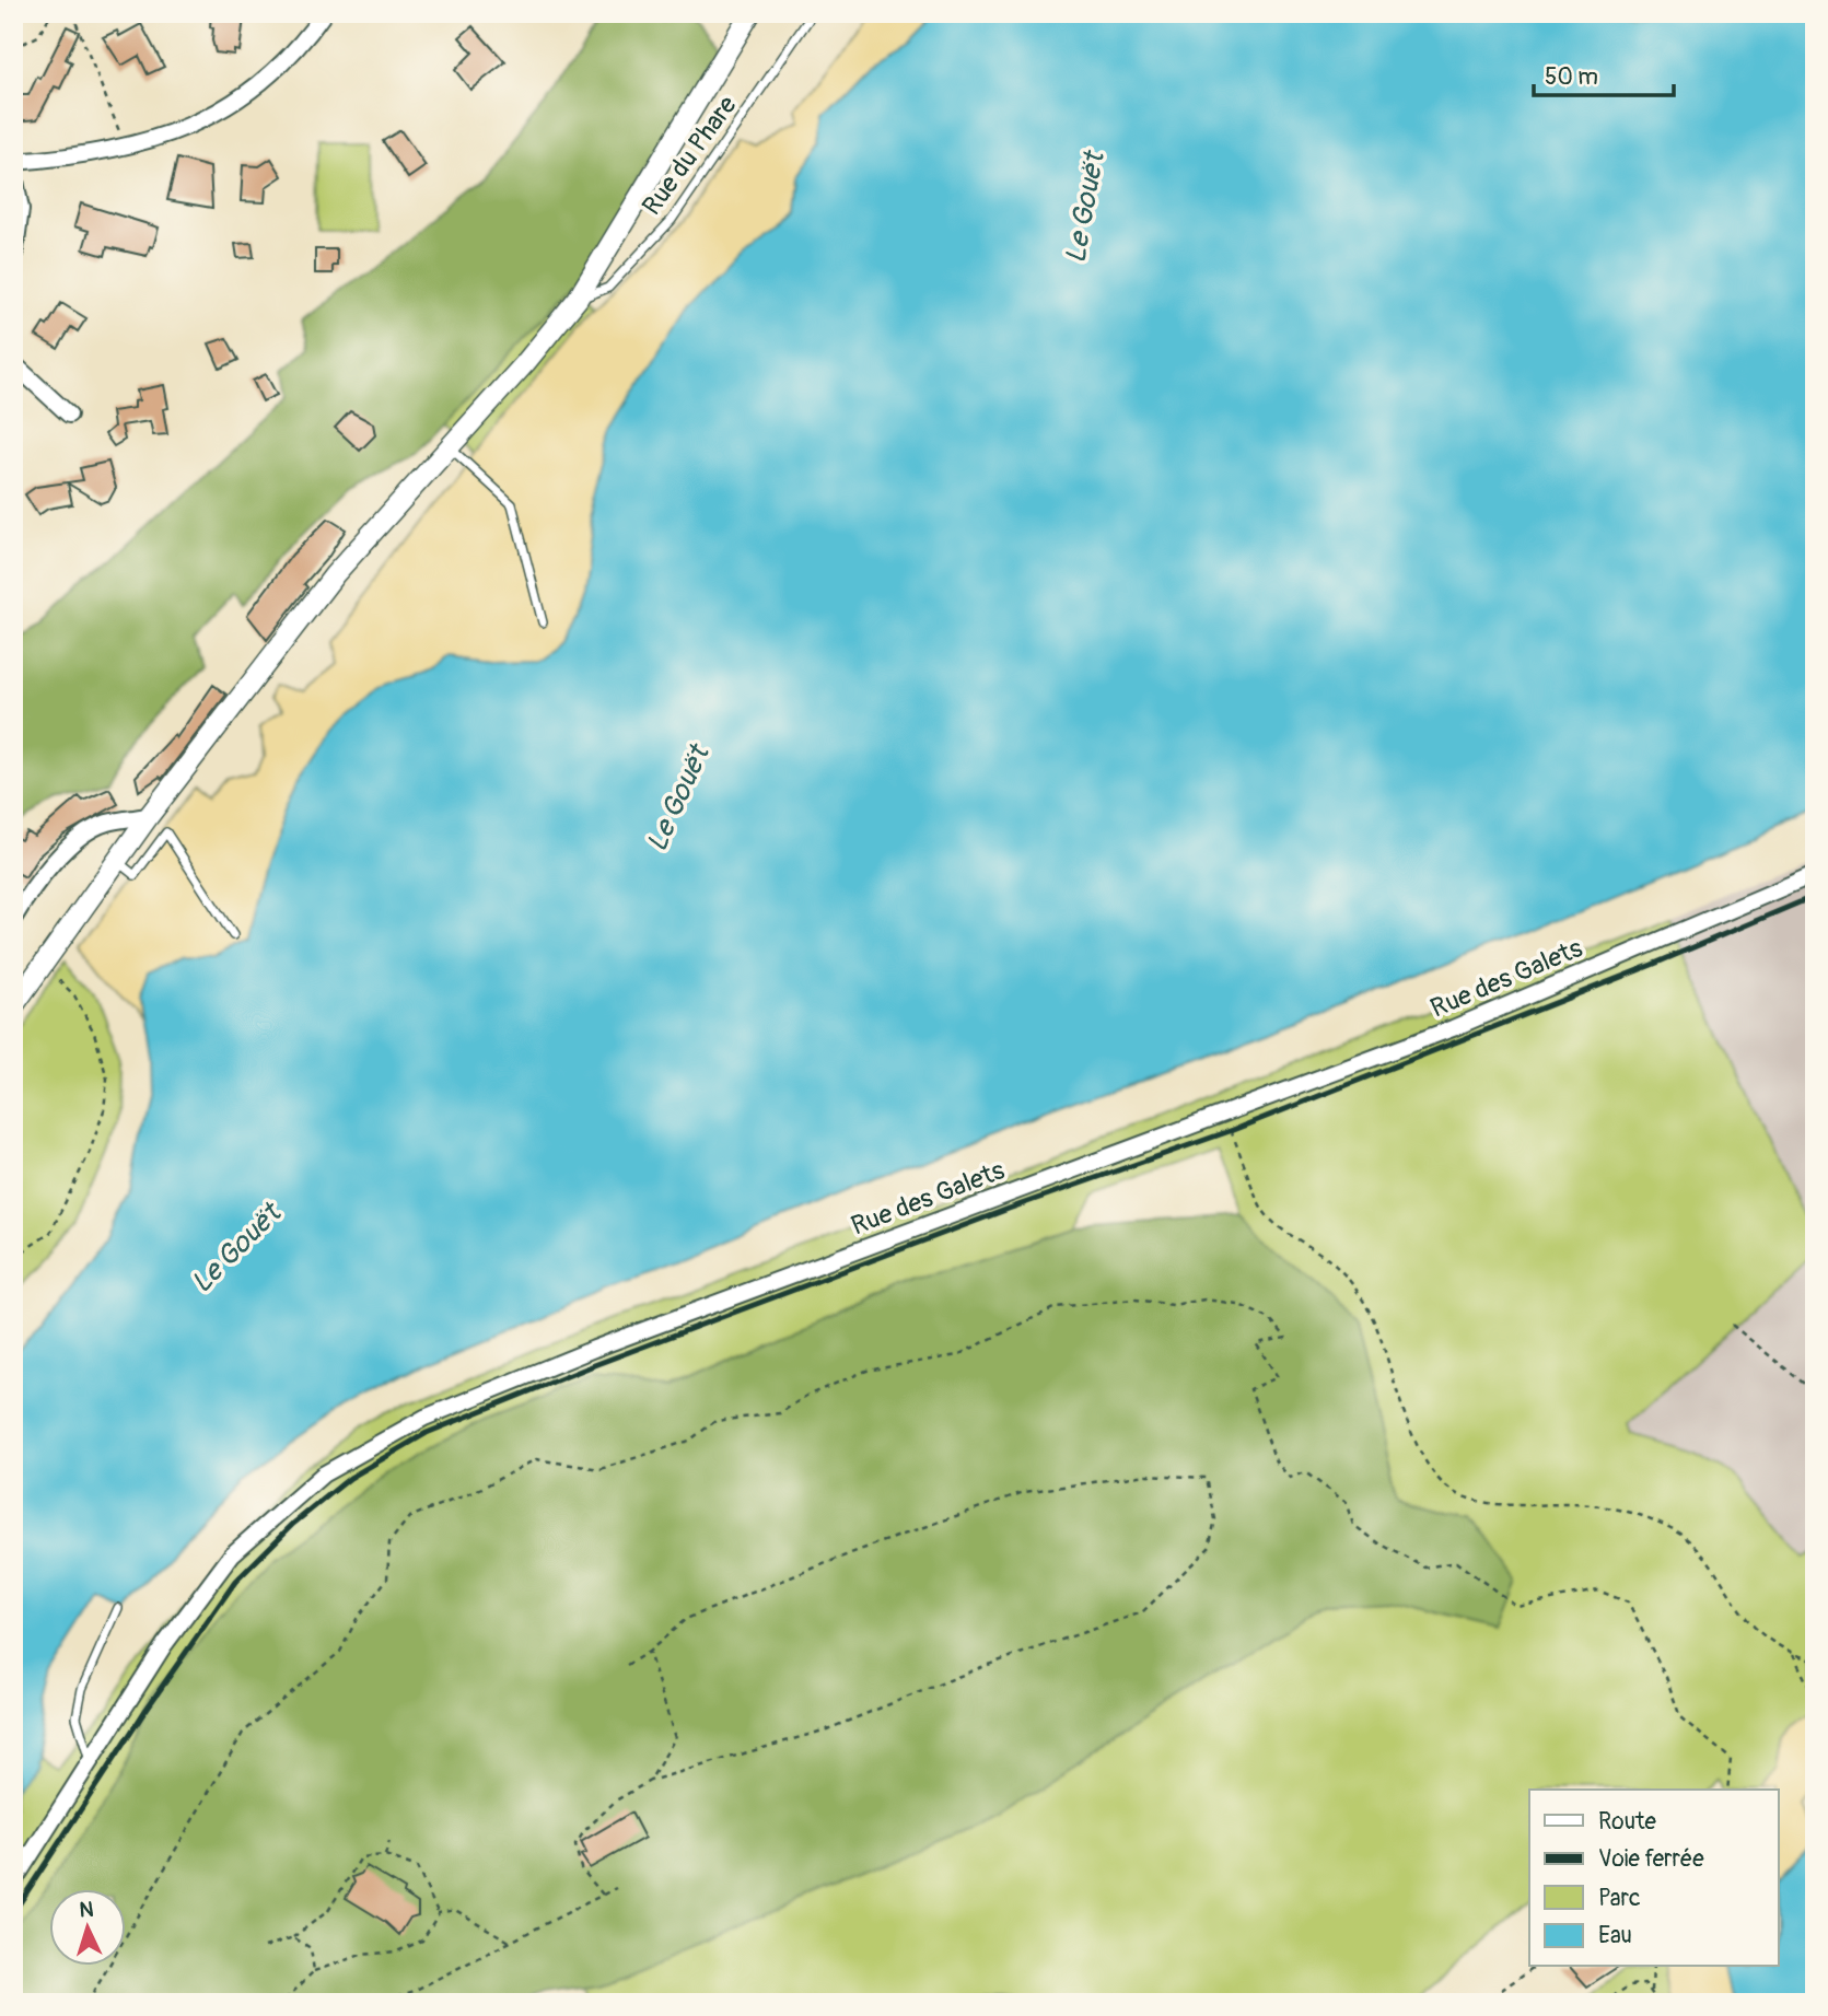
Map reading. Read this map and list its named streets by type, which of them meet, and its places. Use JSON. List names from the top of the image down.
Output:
{
  "streets": {
    "street": ["Rue des Galets"],
    "lane": ["Rue du Phare"]
  },
  "water": ["Le Gouët"],
  "legend": [
    "Route",
    "Voie ferrée",
    "Parc",
    "Eau"
  ],
  "scale_bar": "50 m",
  "north": "top"
}
